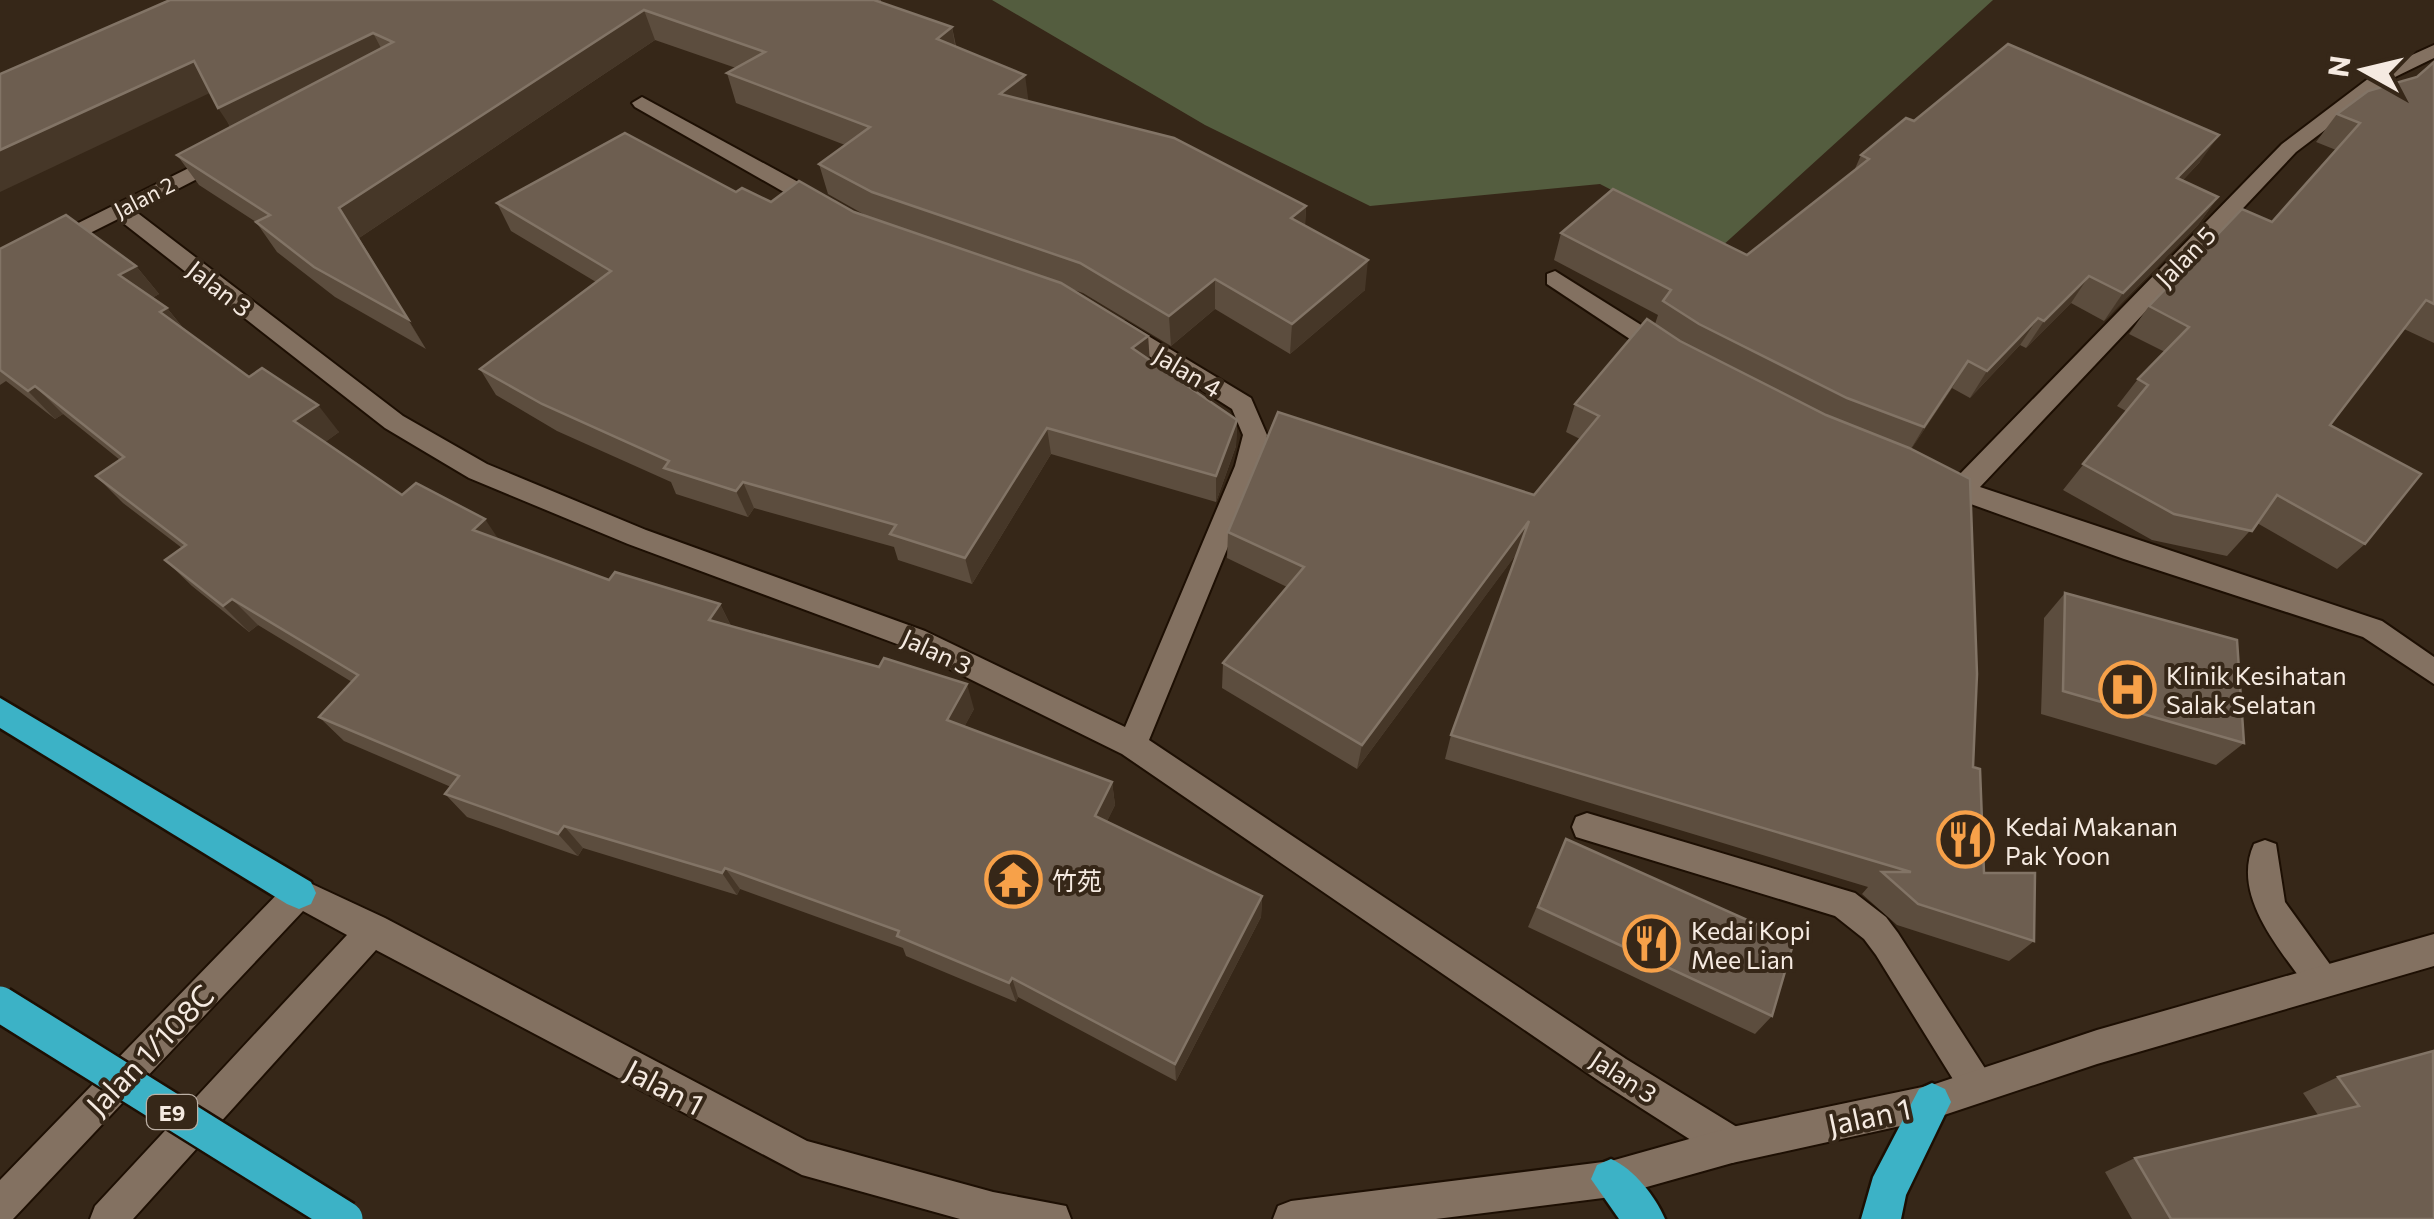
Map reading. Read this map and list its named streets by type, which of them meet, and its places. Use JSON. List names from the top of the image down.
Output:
{
  "streets": {
    "highway": ["E9"],
    "street": [
      "Jalan 2",
      "Jalan 5",
      "Jalan 3",
      "Jalan 4",
      "Jalan 1/108C",
      "Jalan 1"
    ]
  },
  "crossings": [
    ["Jalan 2", "Jalan 3"],
    ["Jalan 3", "Jalan 4"],
    ["Jalan 3", "Jalan 1"],
    ["Jalan 1/108C", "Jalan 1"]
  ],
  "places": {
    "hospital": ["Klinik Kesihatan Salak Selatan"],
    "restaurant": ["Kedai Makanan Pak Yoon", "Kedai Kopi Mee Lian"],
    "temple": ["竹苑"]
  },
  "north": "left"
}
